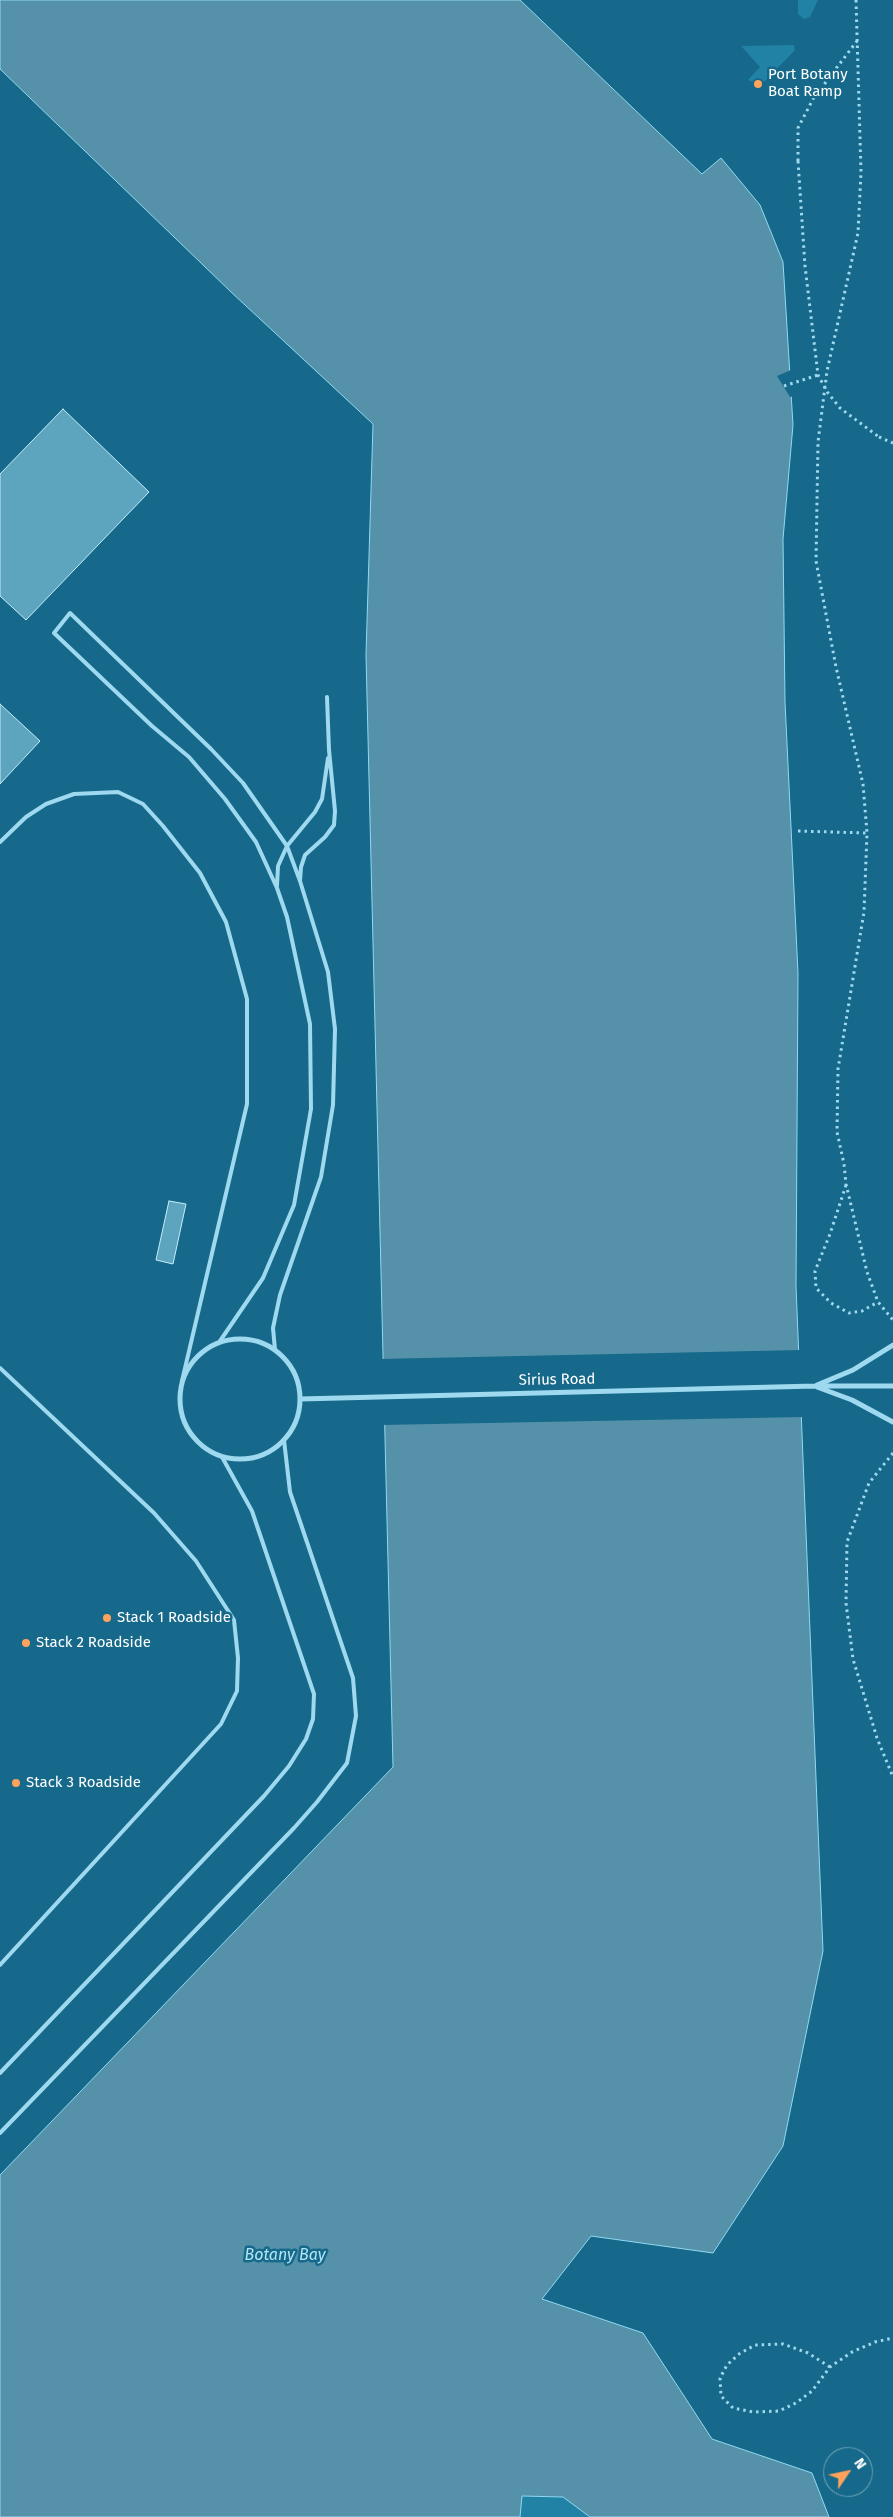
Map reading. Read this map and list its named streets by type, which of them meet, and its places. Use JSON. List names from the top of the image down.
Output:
{
  "streets": {
    "street": ["Sirius Road"]
  },
  "water": ["Botany Bay"],
  "places": [
    "Port Botany Boat Ramp",
    "Stack 1 Roadside",
    "Stack 2 Roadside",
    "Stack 3 Roadside"
  ],
  "north": "top right"
}
